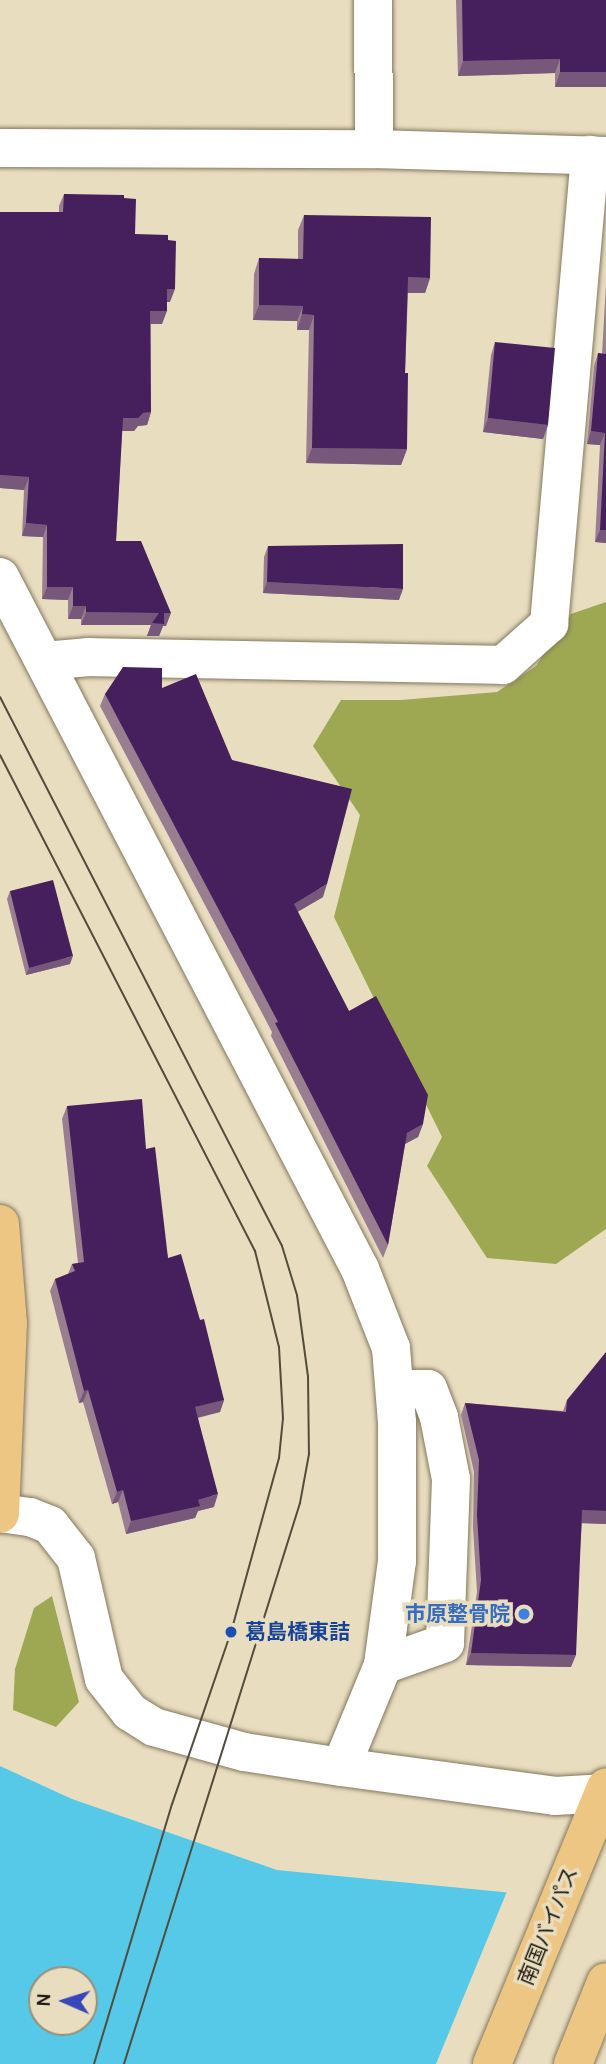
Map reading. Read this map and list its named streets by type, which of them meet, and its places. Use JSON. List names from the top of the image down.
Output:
{
  "streets": {
    "highway": ["南国バイパス"]
  },
  "places": ["市原整骨院", "葛島橋東詰"],
  "north": "left"
}
